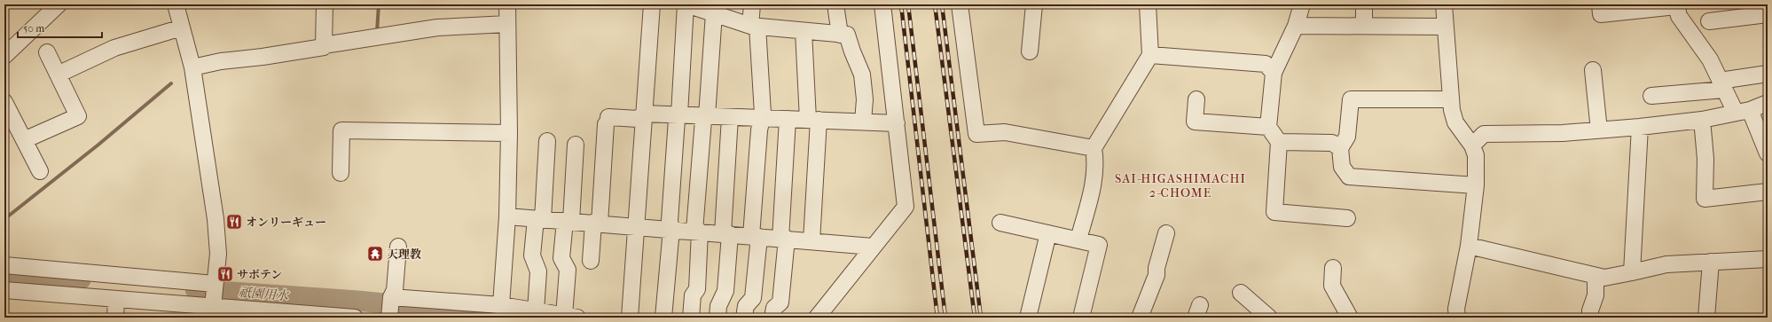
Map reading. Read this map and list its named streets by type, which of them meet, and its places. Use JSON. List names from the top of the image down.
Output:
{
  "districts": ["SAI-HIGASHIMACHI 2-CHOME"],
  "water": ["祇園用水"],
  "places": {
    "restaurant": ["オンリーギュー", "サボテン"],
    "temple": ["天理教"]
  },
  "scale_bar": "50 m"
}
